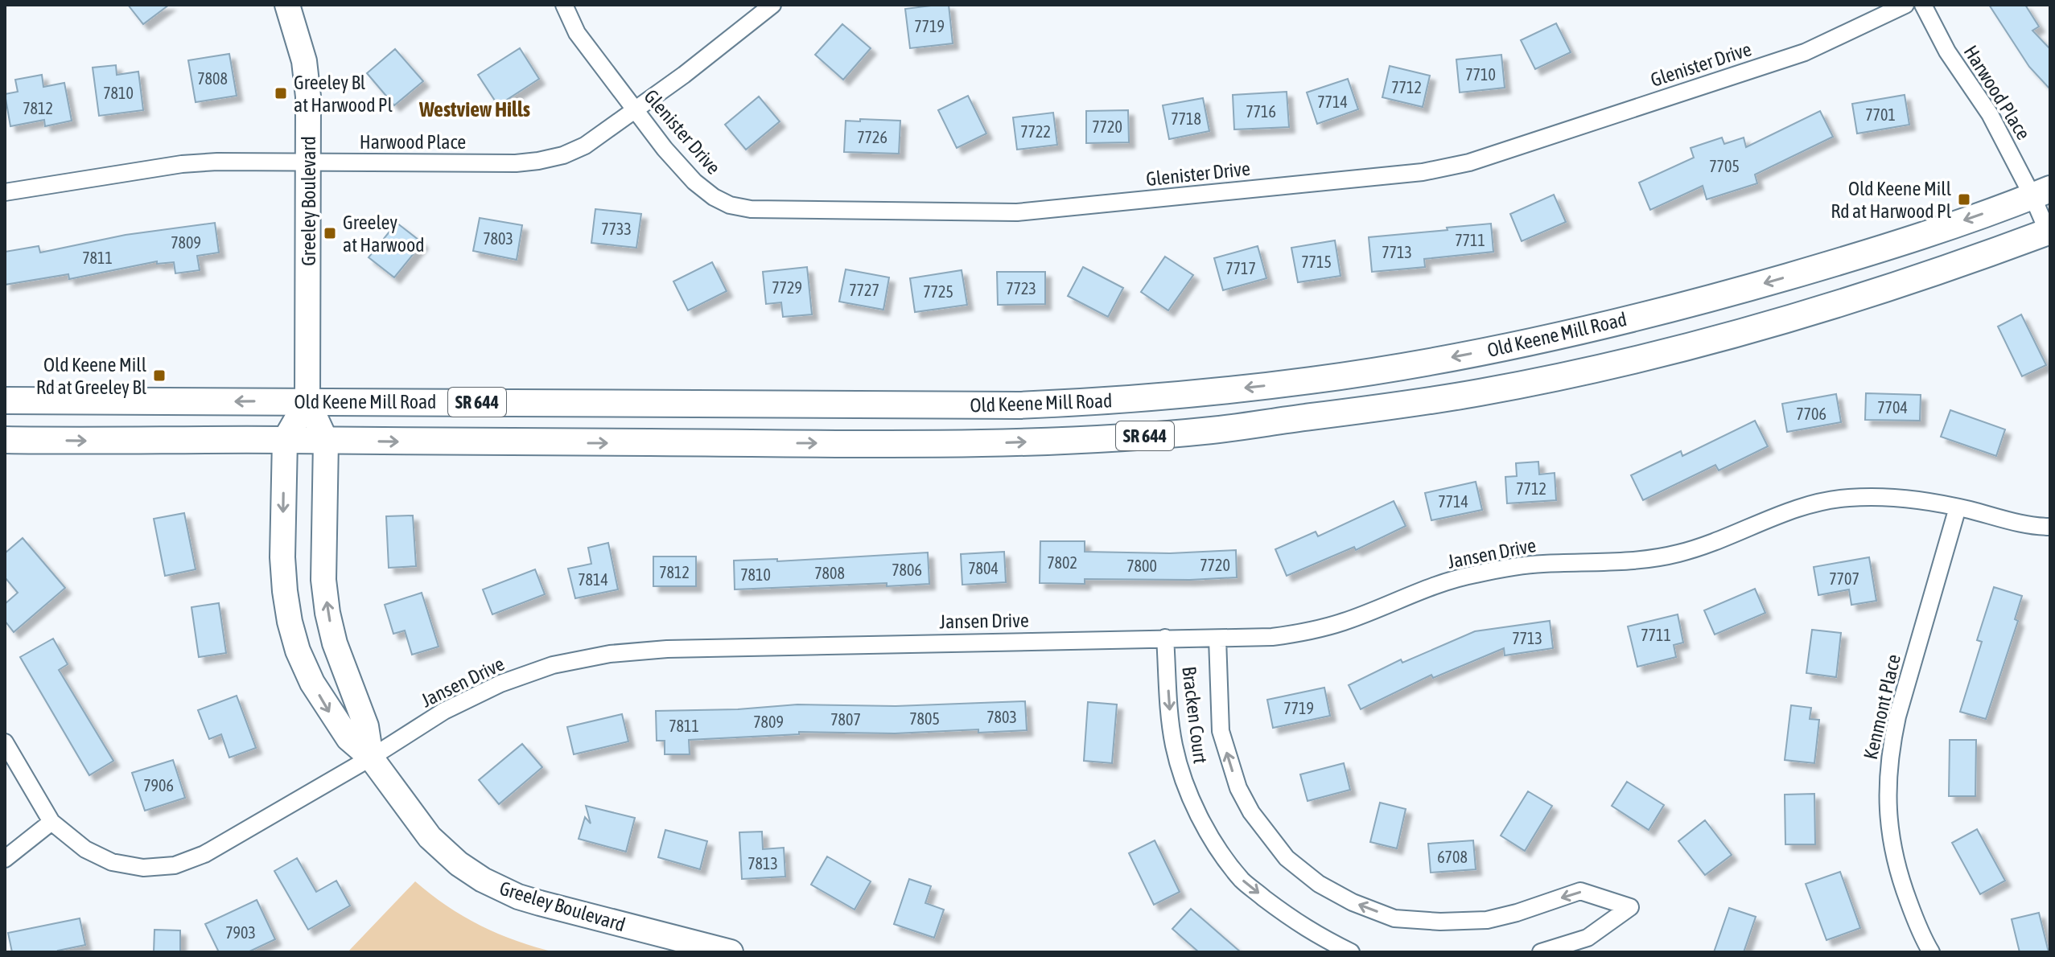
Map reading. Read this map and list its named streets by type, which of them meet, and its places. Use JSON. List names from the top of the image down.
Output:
{
  "streets": {
    "main road": ["Old Keene Mill Road", "SR 644"],
    "street": [
      "Glenister Drive",
      "Harwood Place",
      "Greeley Boulevard",
      "Jansen Drive",
      "Kenmont Place",
      "Bracken Court"
    ]
  },
  "crossings": [
    ["Glenister Drive", "Harwood Place"],
    ["Harwood Place", "Greeley Boulevard"],
    ["Harwood Place", "Old Keene Mill Road"],
    ["Greeley Boulevard", "Old Keene Mill Road"],
    ["Greeley Boulevard", "Jansen Drive"],
    ["Jansen Drive", "Kenmont Place"],
    ["Jansen Drive", "Bracken Court"]
  ],
  "districts": ["Westview Hills"],
  "places": {
    "transit": [
      "Greeley Bl at Harwood Pl",
      "Old Keene Mill Rd at Harwood Pl",
      "Greeley at Harwood",
      "Old Keene Mill Rd at Greeley Bl"
    ]
  },
  "house_numbers": [
    "7719",
    "7710",
    "7808",
    "7712",
    "7810",
    "7714",
    "7812",
    "7716",
    "7701",
    "7718",
    "7720",
    "7722",
    "7726",
    "7705",
    "7733",
    "7803",
    "7711",
    "7809",
    "7713",
    "7811",
    "7715",
    "7717",
    "7729",
    "7723",
    "7727",
    "7725",
    "7704",
    "7706",
    "7712",
    "7714",
    "7802",
    "7720",
    "7800",
    "7804",
    "7806",
    "7812",
    "7808",
    "7810",
    "7707",
    "7814",
    "7711",
    "7713",
    "7719",
    "7803",
    "7805",
    "7807",
    "7809",
    "7811",
    "7906",
    "6708",
    "7813",
    "7903"
  ]
}
